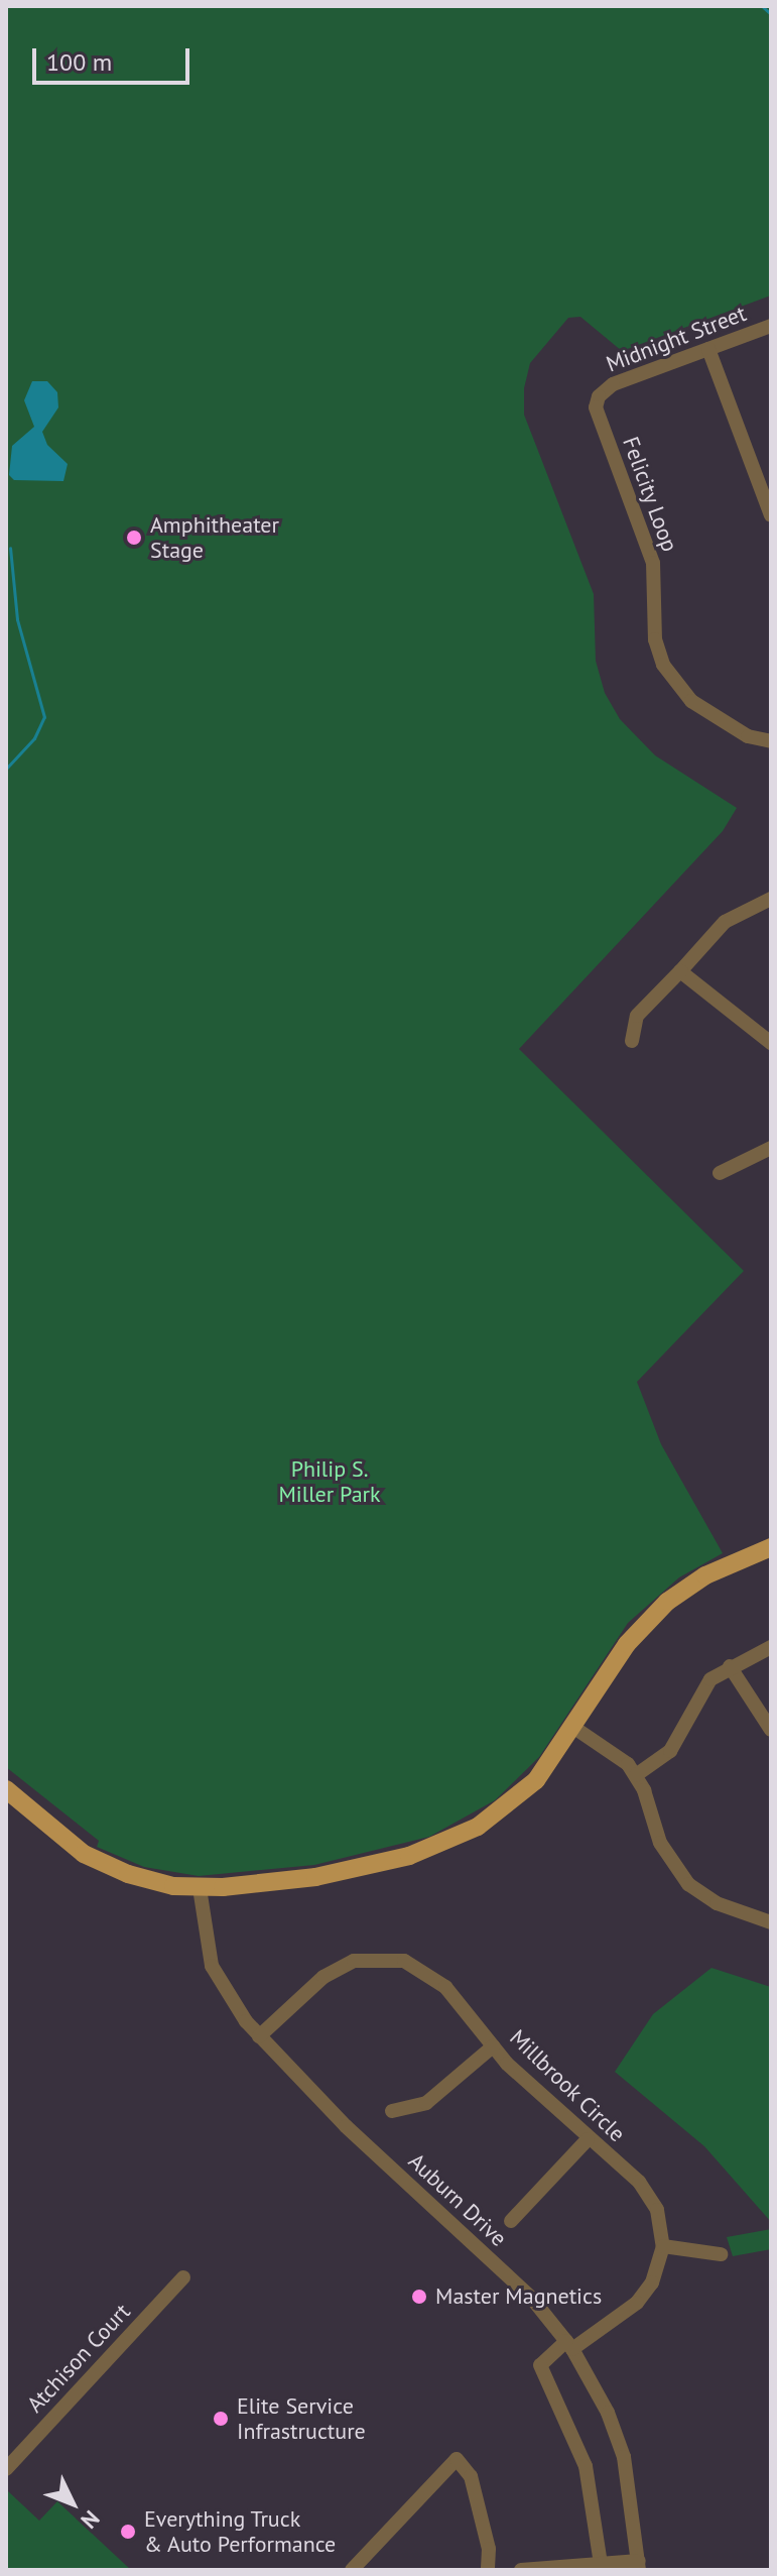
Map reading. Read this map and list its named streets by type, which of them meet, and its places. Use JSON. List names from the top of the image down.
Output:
{
  "streets": {
    "street": [
      "Midnight Street",
      "Felicity Loop",
      "Millbrook Circle",
      "Auburn Drive",
      "Atchison Court"
    ]
  },
  "crossings": [
    ["Midnight Street", "Felicity Loop"],
    ["Millbrook Circle", "Auburn Drive"]
  ],
  "parks": ["Philip S. Miller Park"],
  "places": [
    "Amphitheater Stage",
    "Master Magnetics",
    "Elite Service Infrastructure",
    "Everything Truck & Auto Performance"
  ],
  "scale_bar": "100 m",
  "north": "bottom right"
}
